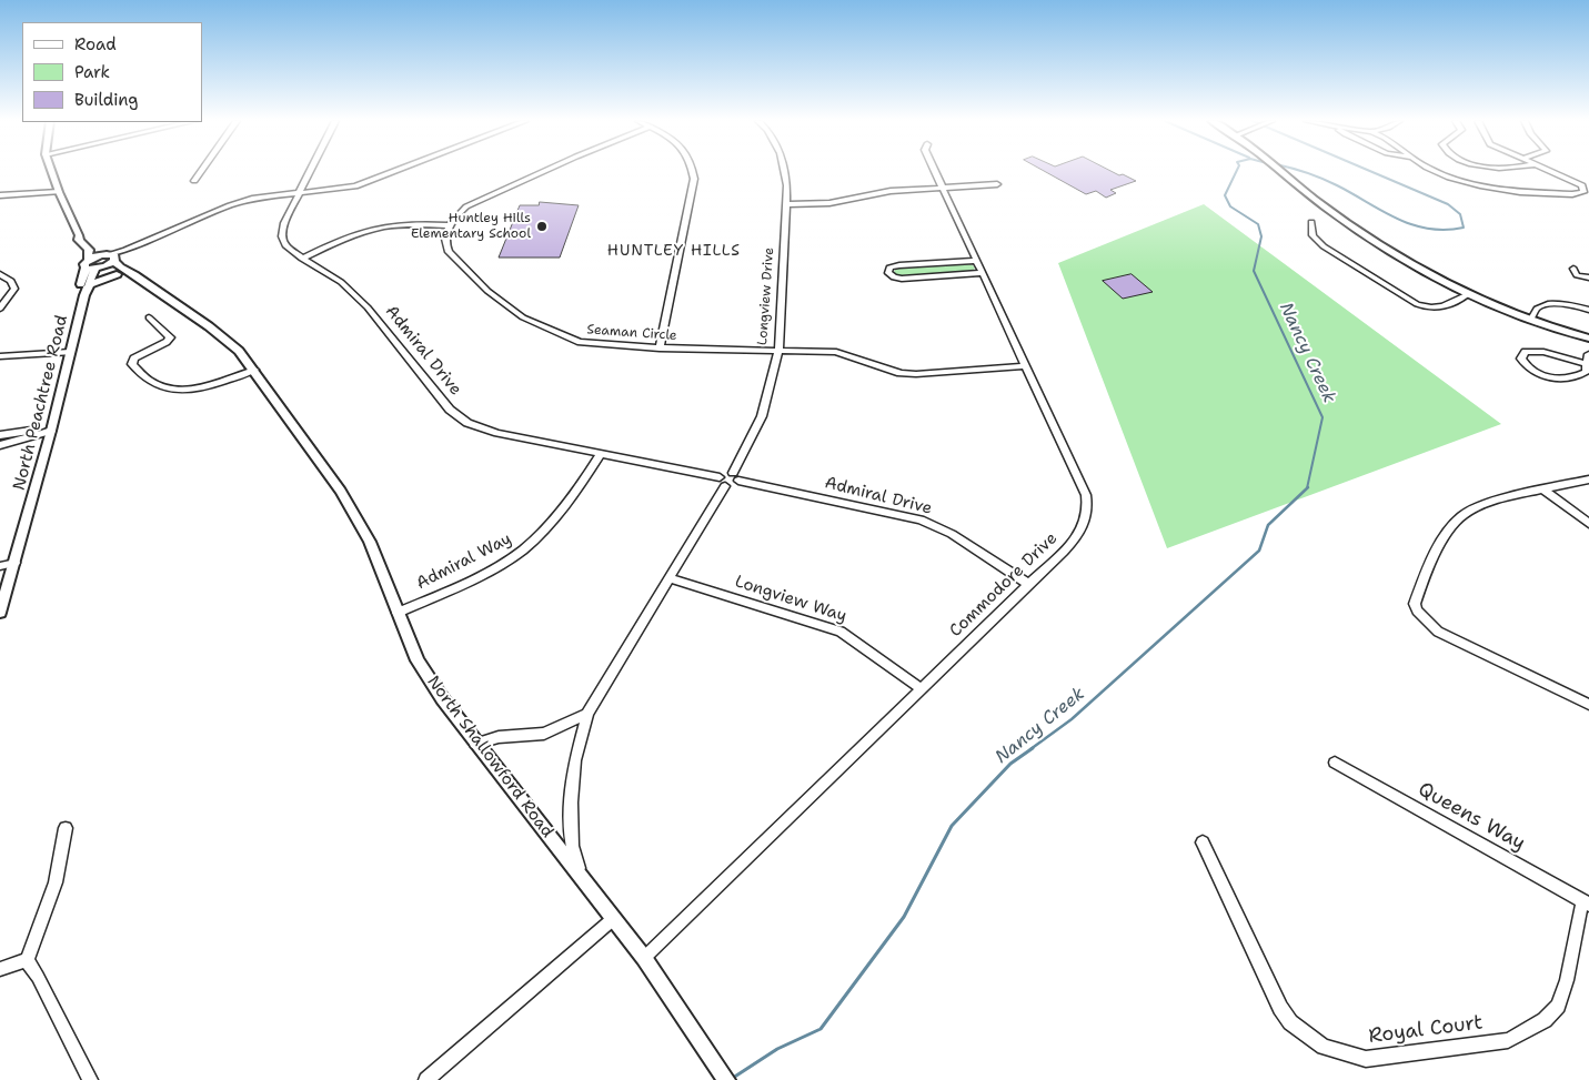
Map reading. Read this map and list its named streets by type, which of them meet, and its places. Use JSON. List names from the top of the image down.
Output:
{
  "streets": {
    "street": [
      "Longview Drive",
      "Seaman Circle",
      "Admiral Drive",
      "North Peachtree Road",
      "Admiral Way",
      "Commodore Drive",
      "Longview Way",
      "North Shallowford Road",
      "Queens Way",
      "Royal Court"
    ]
  },
  "crossings": [
    ["Longview Drive", "Seaman Circle"],
    ["Longview Drive", "Admiral Drive"],
    ["Seaman Circle", "Commodore Drive"],
    ["Admiral Drive", "Admiral Way"],
    ["Admiral Drive", "Commodore Drive"],
    ["North Peachtree Road", "North Shallowford Road"],
    ["Admiral Way", "North Shallowford Road"],
    ["Commodore Drive", "Longview Way"],
    ["Commodore Drive", "North Shallowford Road"],
    ["Queens Way", "Royal Court"]
  ],
  "districts": ["HUNTLEY HILLS"],
  "water": ["Nancy Creek"],
  "places": ["Huntley Hills Elementary School"],
  "legend": ["Road", "Park", "Building"]
}
